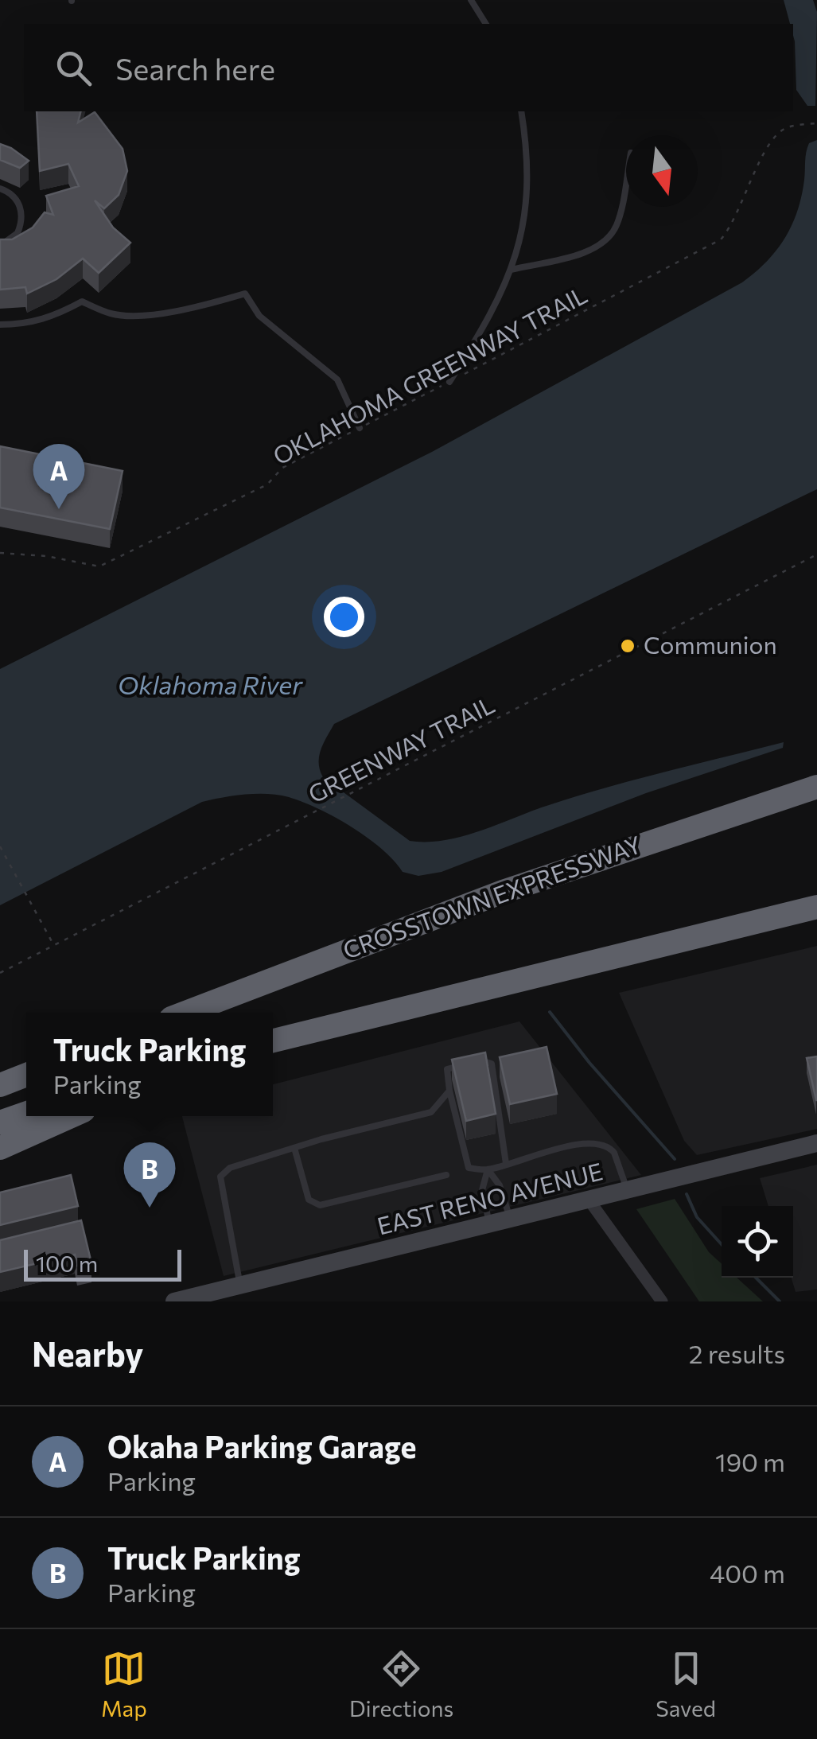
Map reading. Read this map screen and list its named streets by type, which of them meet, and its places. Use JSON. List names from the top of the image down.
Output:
{
  "streets": {
    "highway": ["CROSSTOWN EXPRESSWAY"],
    "main road": ["EAST RENO AVENUE"],
    "path": ["OKLAHOMA GREENWAY TRAIL", "GREENWAY TRAIL"]
  },
  "water": ["Oklahoma River"],
  "places": ["Communion"],
  "scale_bar": "100 m",
  "north": "bottom",
  "page": {
    "search": "Search here",
    "pins": ["A", "B"],
    "popup": ["Truck Parking", "Parking"],
    "scale": "100 m",
    "heading": ["Nearby", "2 results"],
    "list": [
      {
        "mark": "A",
        "name": "Okaha Parking Garage",
        "note": "Parking",
        "value": "190 m"
      },
      {
        "mark": "B",
        "name": "Truck Parking",
        "note": "Parking",
        "value": "400 m"
      }
    ],
    "nav": ["Map", "Directions", "Saved"]
  }
}
